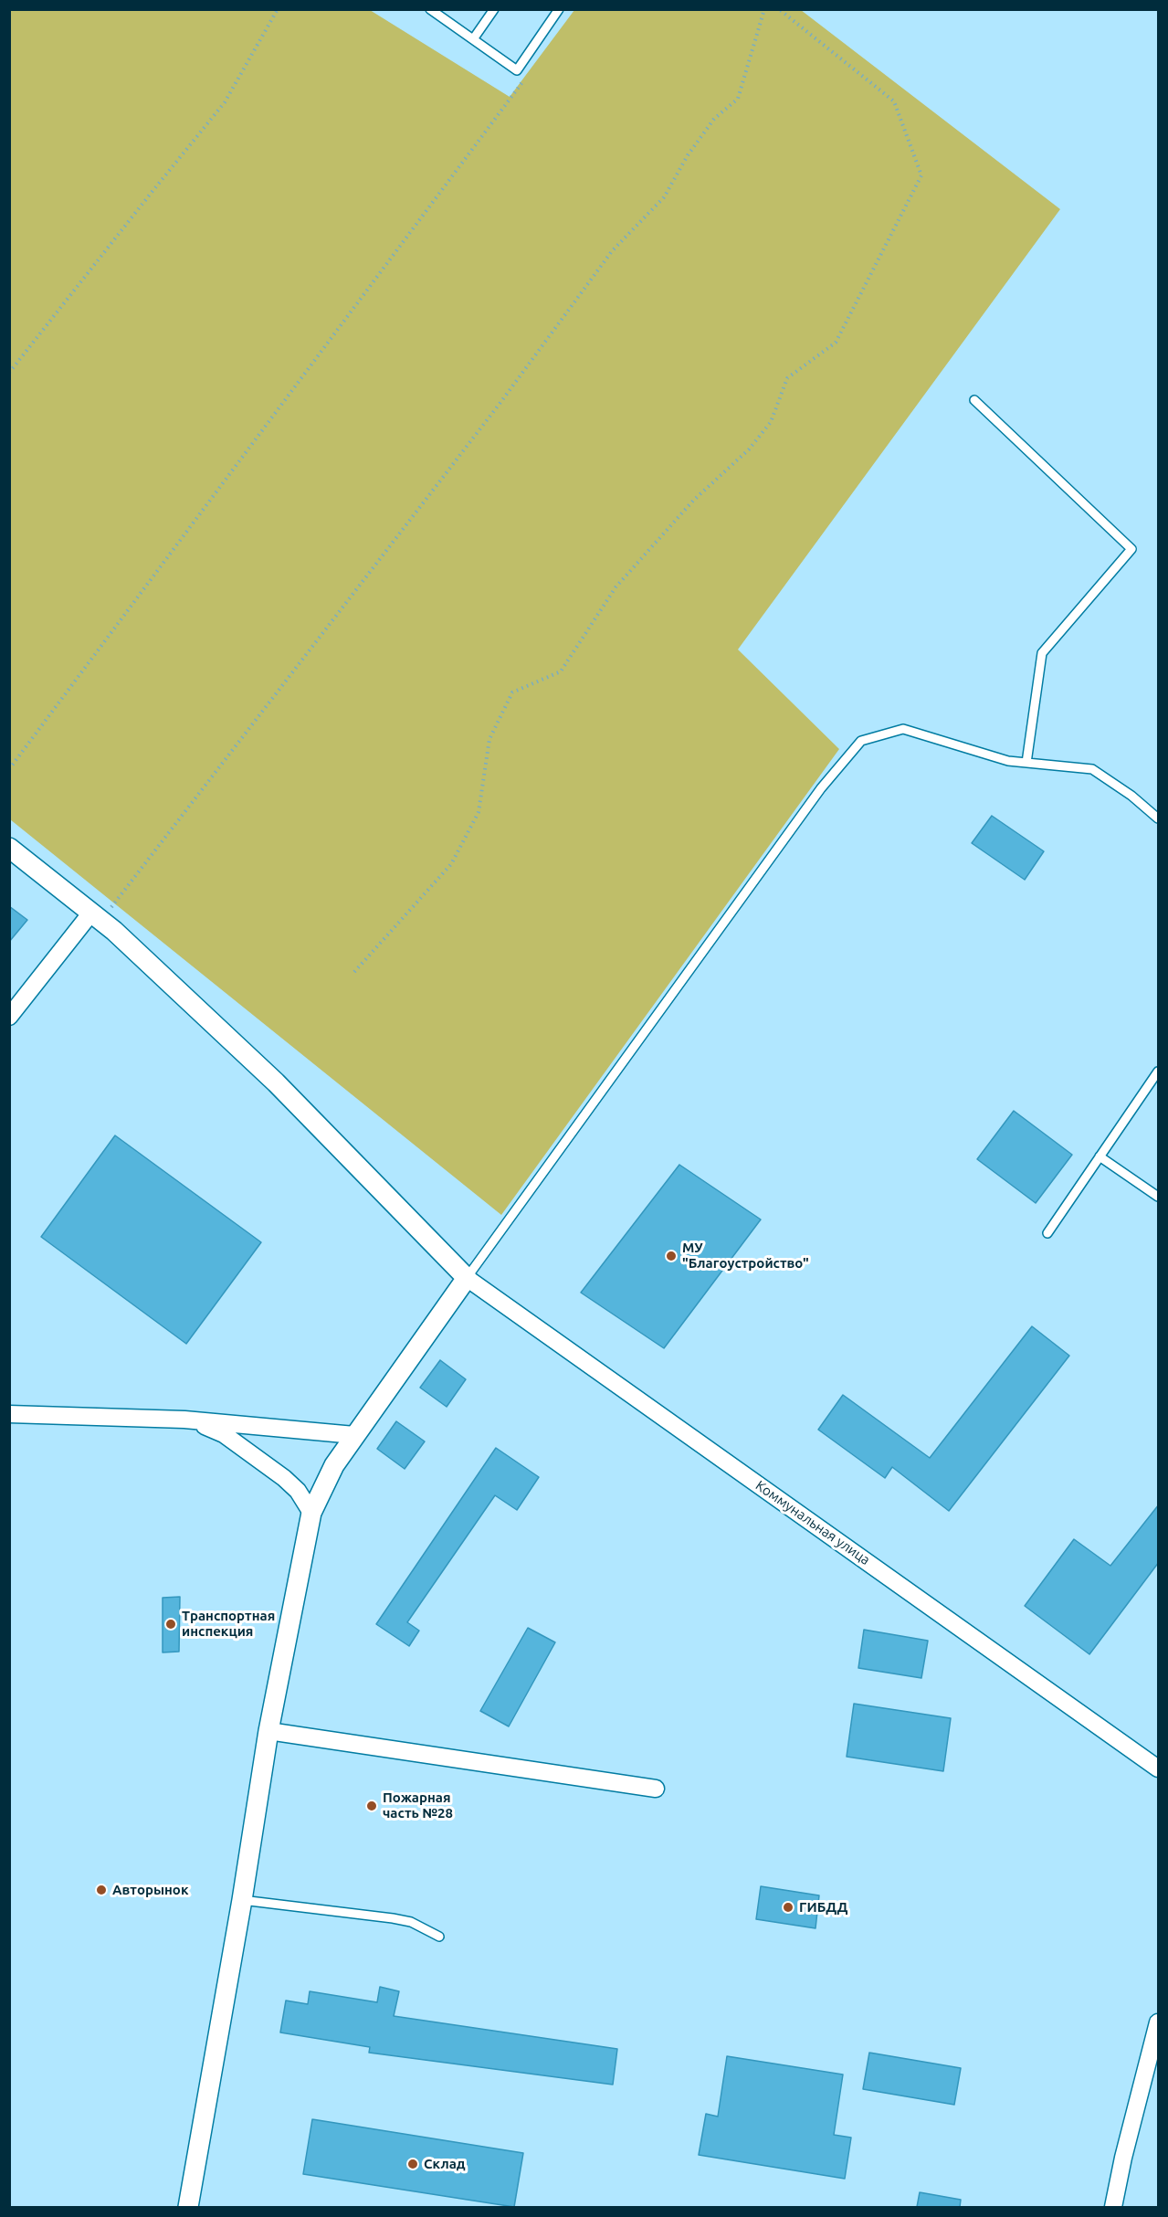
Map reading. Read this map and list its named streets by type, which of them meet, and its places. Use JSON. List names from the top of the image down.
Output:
{
  "streets": {
    "street": ["Коммунальная улица"]
  },
  "places": [
    "МУ \"Благоустройство\"",
    "Транспортная инспекция",
    "Пожарная часть №28",
    "Авторынок",
    "ГИБДД",
    "Склад"
  ]
}
